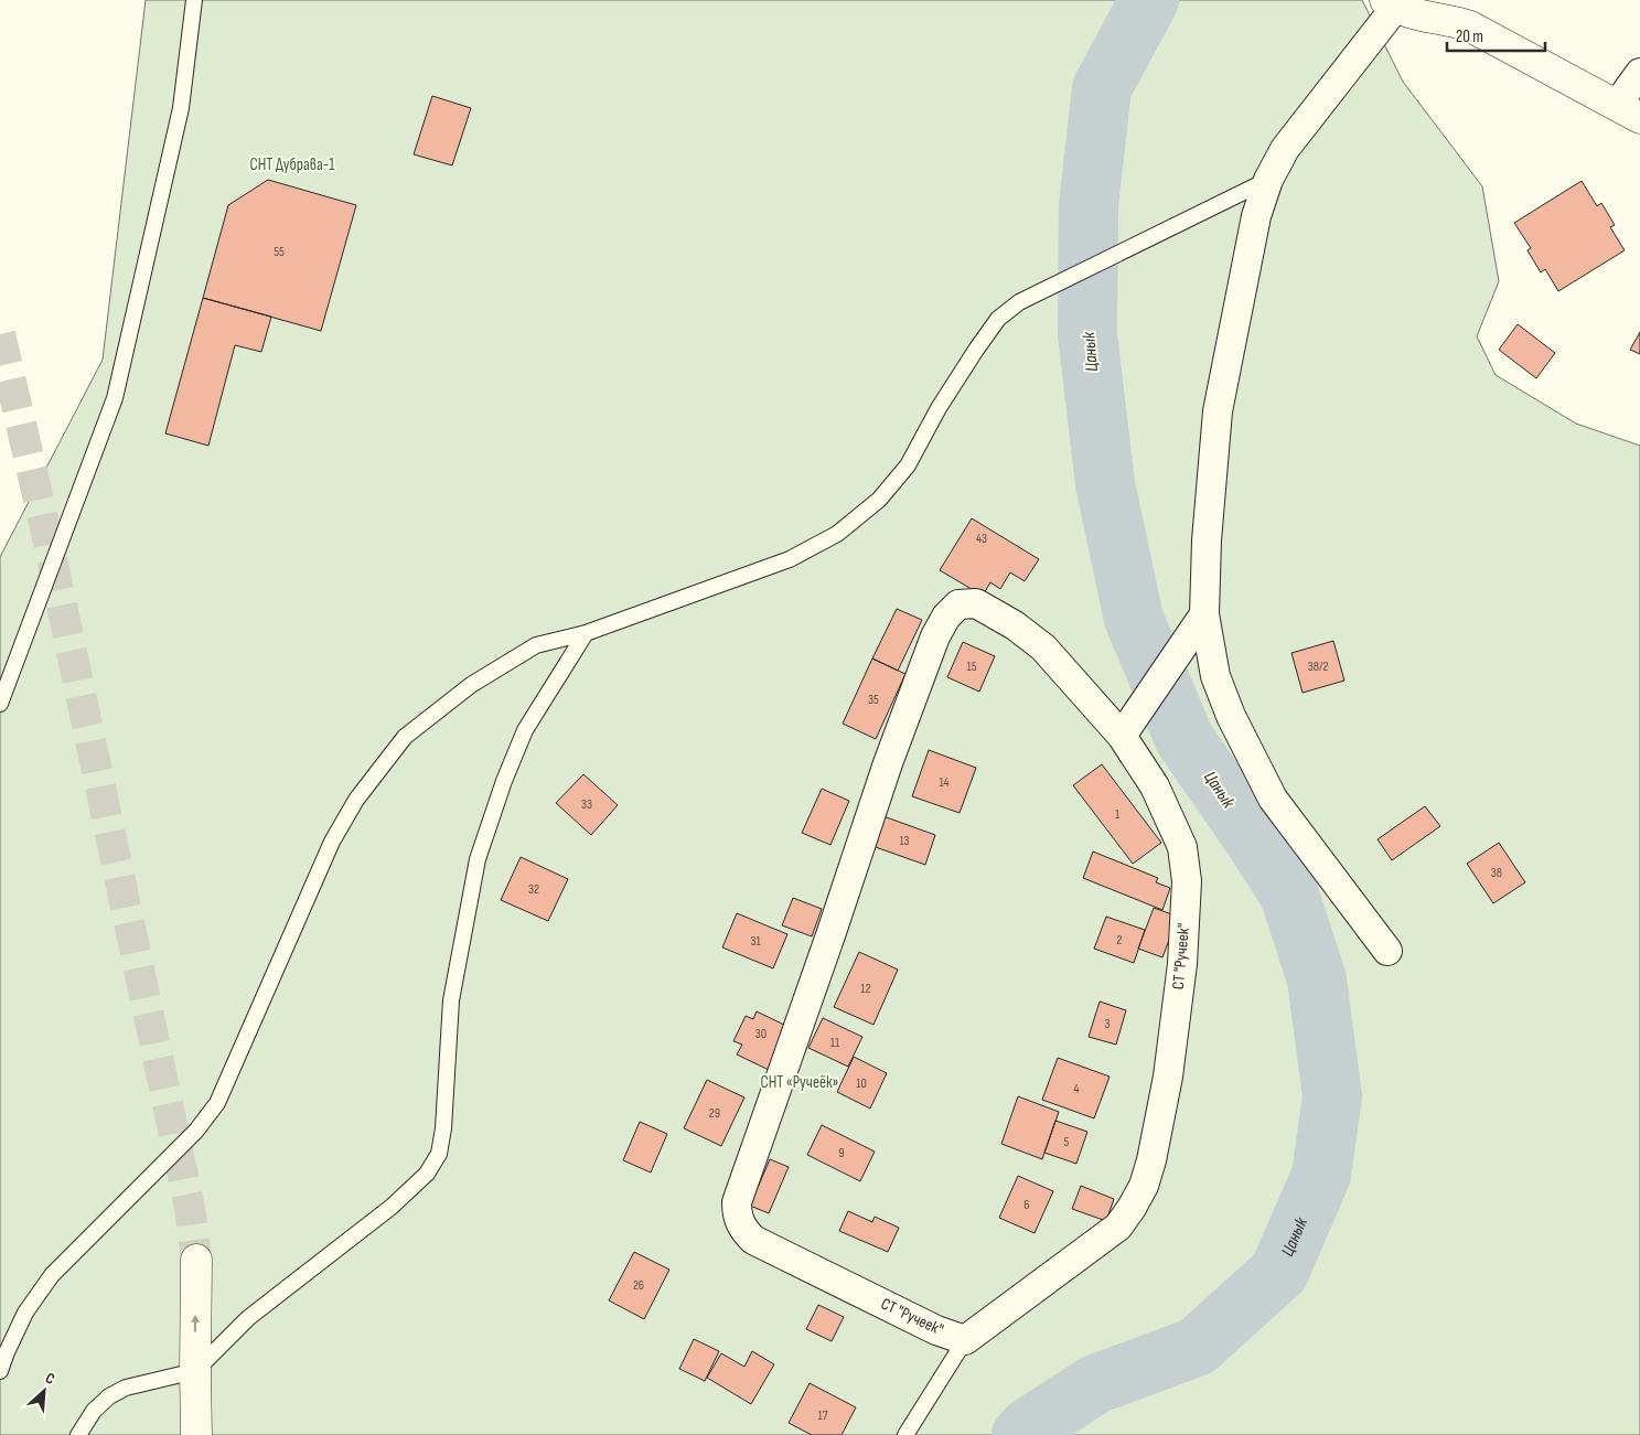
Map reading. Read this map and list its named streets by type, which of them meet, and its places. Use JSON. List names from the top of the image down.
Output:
{
  "streets": {
    "street": ["СТ \"Ручеек\""]
  },
  "water": ["Цанык"],
  "parks": ["СНТ Дубрава-1", "СНТ «Ручеёк»"],
  "house_numbers": [
    "55",
    "43",
    "15",
    "38/2",
    "35",
    "14",
    "33",
    "1",
    "13",
    "38",
    "32",
    "2",
    "31",
    "12",
    "3",
    "30",
    "11",
    "10",
    "4",
    "29",
    "5",
    "9",
    "6",
    "26",
    "17"
  ],
  "scale_bar": "20 m",
  "north": "top right"
}
